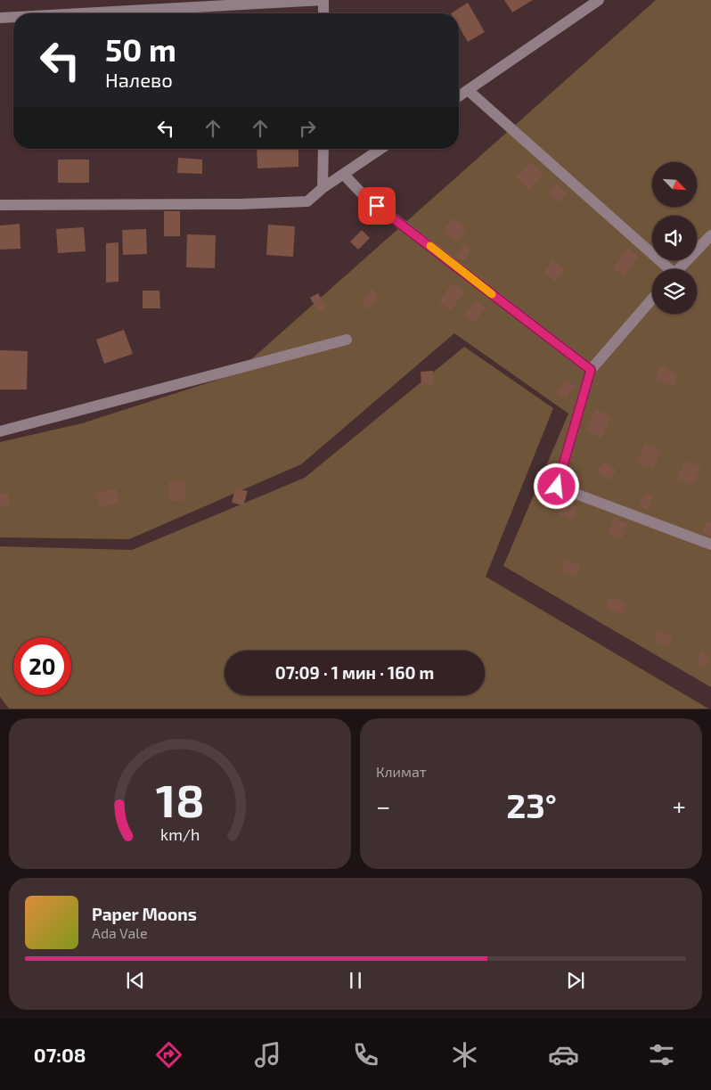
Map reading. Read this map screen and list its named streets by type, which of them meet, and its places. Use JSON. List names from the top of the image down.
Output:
{
  "north": "bottom right",
  "page": {
    "turn": ["50 m", "Налево"],
    "limit": "20",
    "trip": "07:09 · 1 мин · 160 m",
    "tile": "Климат",
    "heat": ["−", "23°", "+"],
    "song": ["Paper Moons", "Ada Vale"],
    "tabs": "07:08",
    "gauge": ["18", "km/h"]
  }
}
